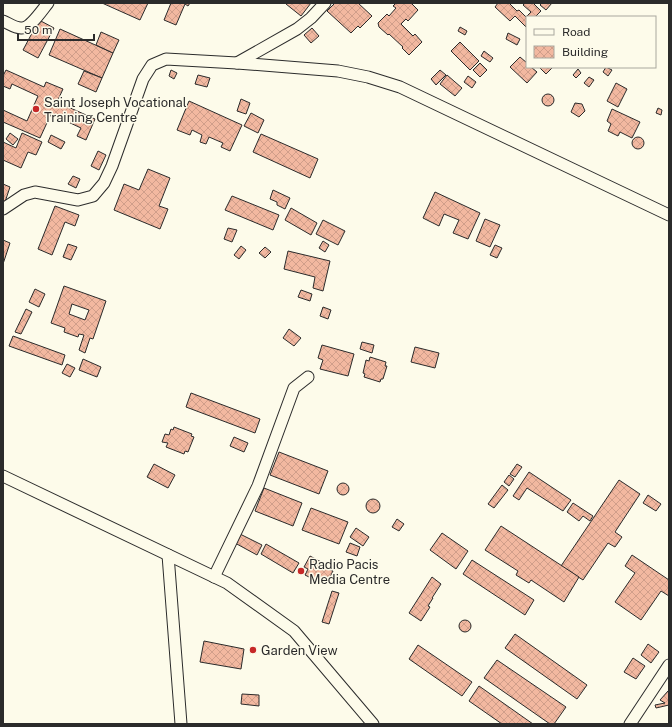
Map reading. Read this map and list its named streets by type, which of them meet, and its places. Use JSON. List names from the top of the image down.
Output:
{
  "places": ["Saint Joseph Vocational Training Centre", "Radio Pacis Media Centre", "Garden View"],
  "legend": ["Road", "Building"],
  "scale_bar": "50 m"
}
